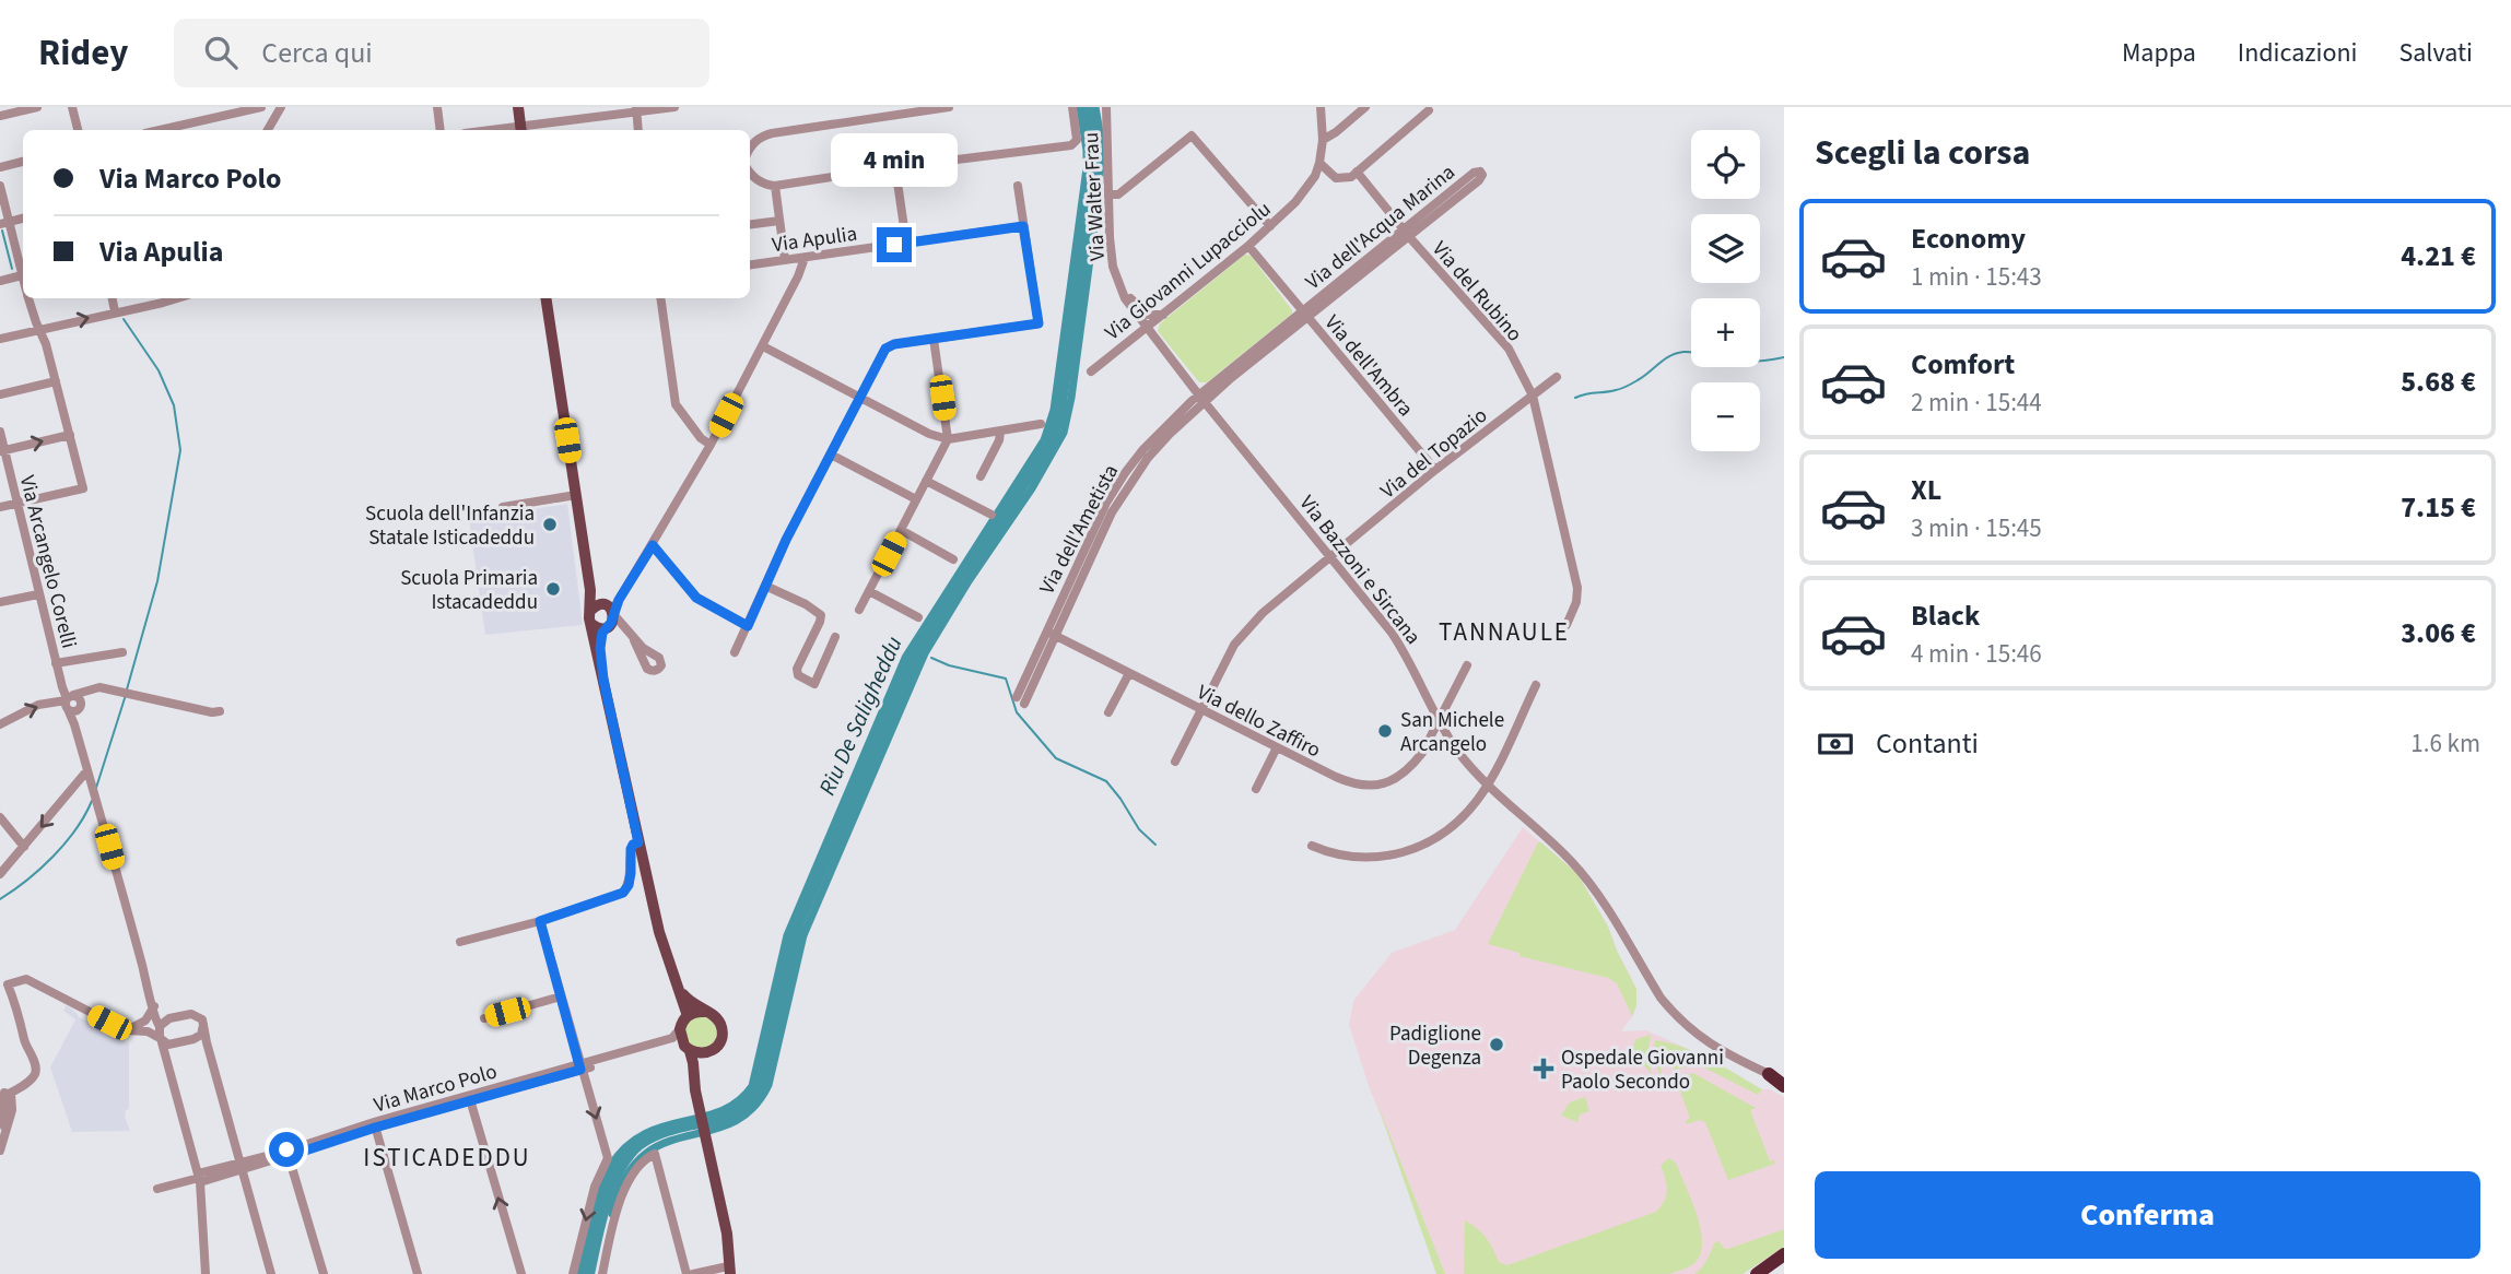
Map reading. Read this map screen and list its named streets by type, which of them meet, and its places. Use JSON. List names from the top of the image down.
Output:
{
  "streets": {
    "street": [
      "Via Walter Frau",
      "Via dell'Acqua Marina",
      "Via Apulia",
      "Via Giovanni Lupacciolu",
      "Via del Rubino",
      "Via dell'Ambra",
      "Via del Topazio",
      "Via dell'Ametista",
      "Via Arcangelo Corelli",
      "Via Bazzoni e Sircana",
      "Via dello Zaffiro",
      "Via Marco Polo"
    ]
  },
  "crossings": [
    ["Via Walter Frau", "Via Giovanni Lupacciolu"],
    ["Via Walter Frau", "Via Bazzoni e Sircana"],
    ["Via dell'Acqua Marina", "Via del Rubino"],
    ["Via dell'Acqua Marina", "Via dell'Ambra"],
    ["Via dell'Acqua Marina", "Via dell'Ametista"],
    ["Via dell'Acqua Marina", "Via Bazzoni e Sircana"],
    ["Via Giovanni Lupacciolu", "Via dell'Ambra"],
    ["Via Giovanni Lupacciolu", "Via Bazzoni e Sircana"],
    ["Via del Rubino", "Via del Topazio"],
    ["Via dell'Ambra", "Via del Topazio"],
    ["Via del Topazio", "Via Bazzoni e Sircana"],
    ["Via del Topazio", "Via dello Zaffiro"],
    ["Via dell'Ametista", "Via Bazzoni e Sircana"],
    ["Via dell'Ametista", "Via dello Zaffiro"],
    ["Via Bazzoni e Sircana", "Via dello Zaffiro"]
  ],
  "districts": ["TANNAULE", "ISTICADEDDU"],
  "water": ["Riu De Saligheddu"],
  "places": {
    "other": [
      "Scuola dell'Infanzia Statale Isticadeddu",
      "Scuola Primaria Istacadeddu",
      "San Michele Arcangelo",
      "Padiglione Degenza"
    ],
    "health": ["Ospedale Giovanni Paolo Secondo"]
  },
  "page": {
    "header": "Ridey",
    "search": "Cerca qui",
    "nav": ["Mappa", "Indicazioni", "Salvati"],
    "heading": "Scegli la corsa",
    "map_buttons": ["+", "−"],
    "banner": ["Via Marco Polo", "Via Apulia"],
    "bubble": "4 min",
    "list": [
      {
        "name": "Economy",
        "note": "1 min · 15:43",
        "value": "4.21 €"
      },
      {
        "name": "Comfort",
        "note": "2 min · 15:44",
        "value": "5.68 €"
      },
      {
        "name": "XL",
        "note": "3 min · 15:45",
        "value": "7.15 €"
      },
      {
        "name": "Black",
        "note": "4 min · 15:46",
        "value": "3.06 €"
      }
    ],
    "pay": ["Contanti", "1.6 km"],
    "buttons": "Conferma"
  }
}
